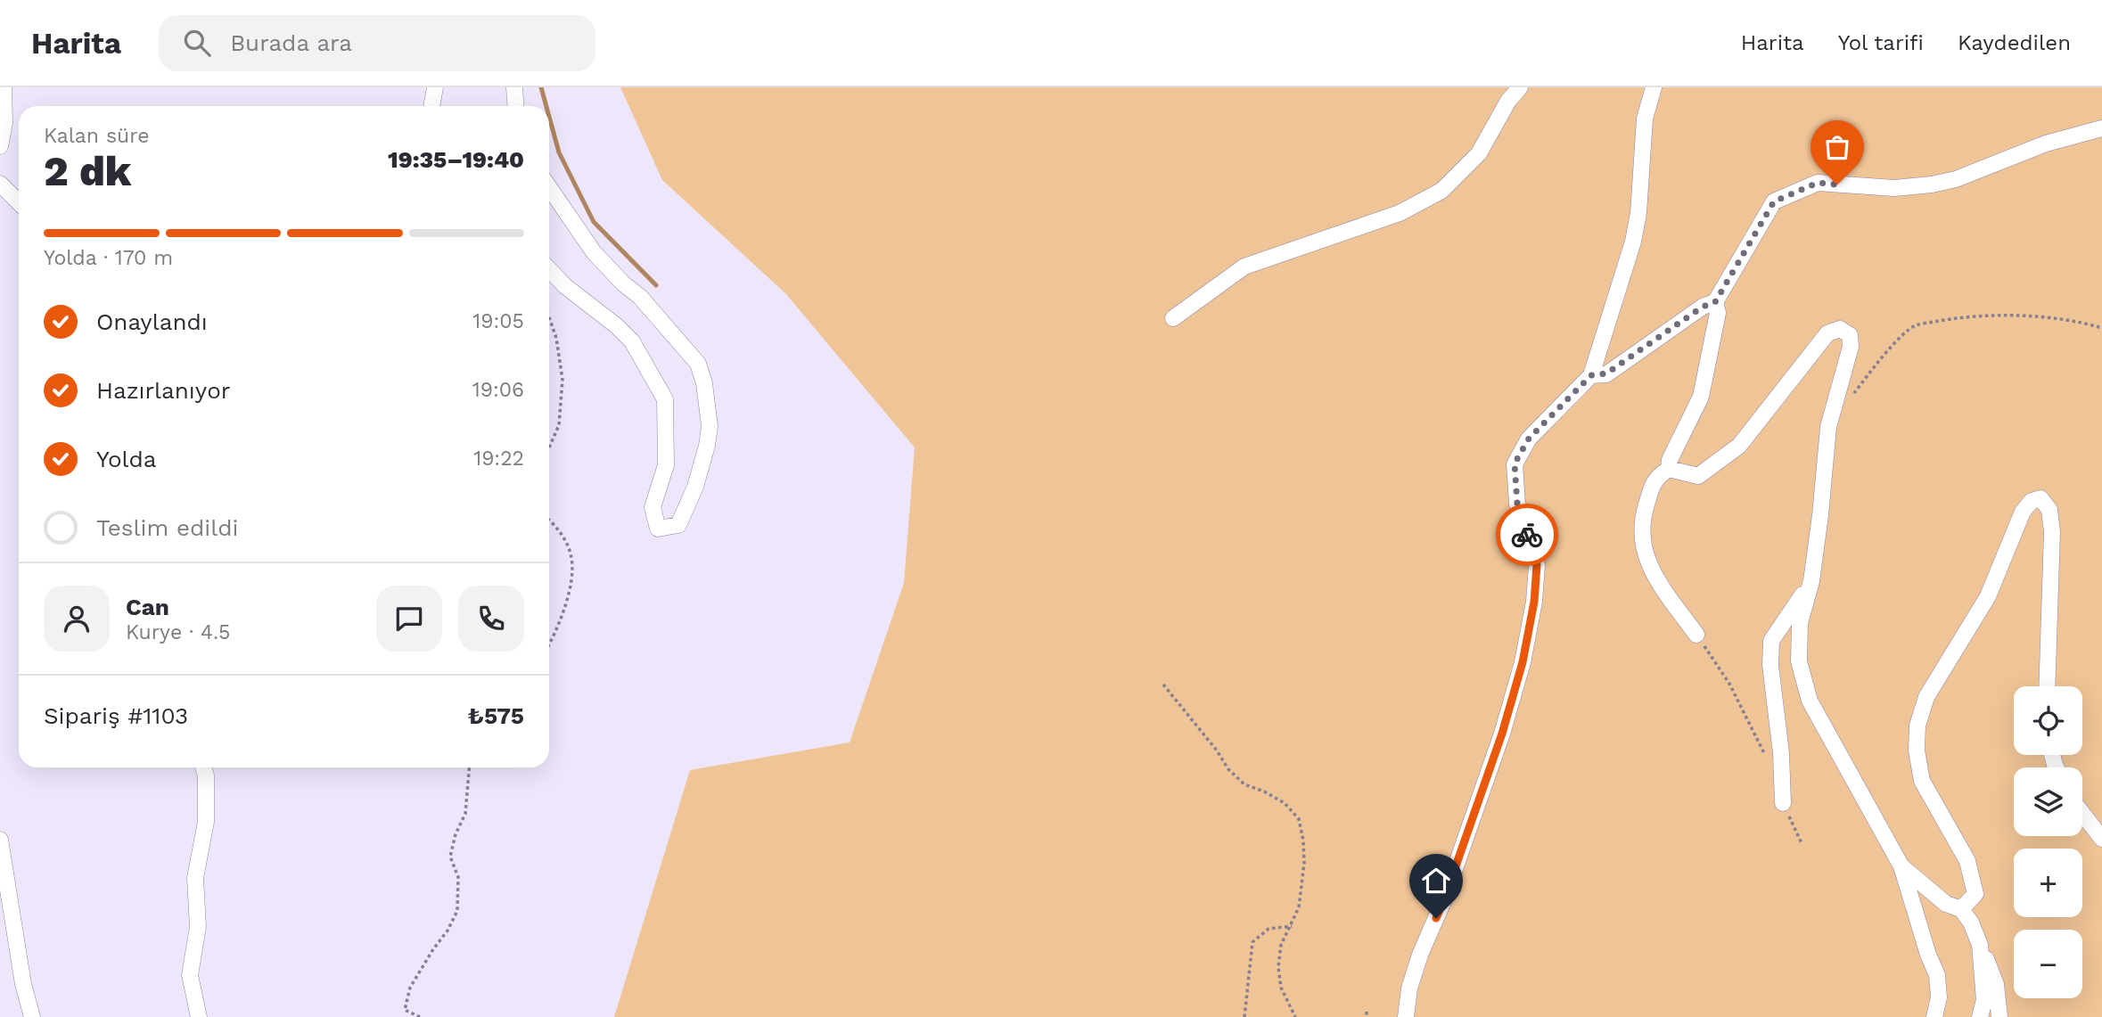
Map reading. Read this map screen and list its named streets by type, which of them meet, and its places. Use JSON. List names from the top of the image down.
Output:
{
  "page": {
    "header": "Harita",
    "search": "Burada ara",
    "nav": ["Harita", "Yol tarifi", "Kaydedilen"],
    "heading": ["2 dk", "Kalan süre", "19:35–19:40"],
    "panel": [
      "Can",
      "Kurye · 4.5",
      "Sipariş #1103",
      "₺575"
    ],
    "bar": "Yolda · 170 m",
    "list": [
      ["Onaylandı", "19:05"],
      ["Hazırlanıyor", "19:06"],
      ["Yolda", "19:22"],
      "Teslim edildi"
    ],
    "map_buttons": ["+", "−"]
  }
}
